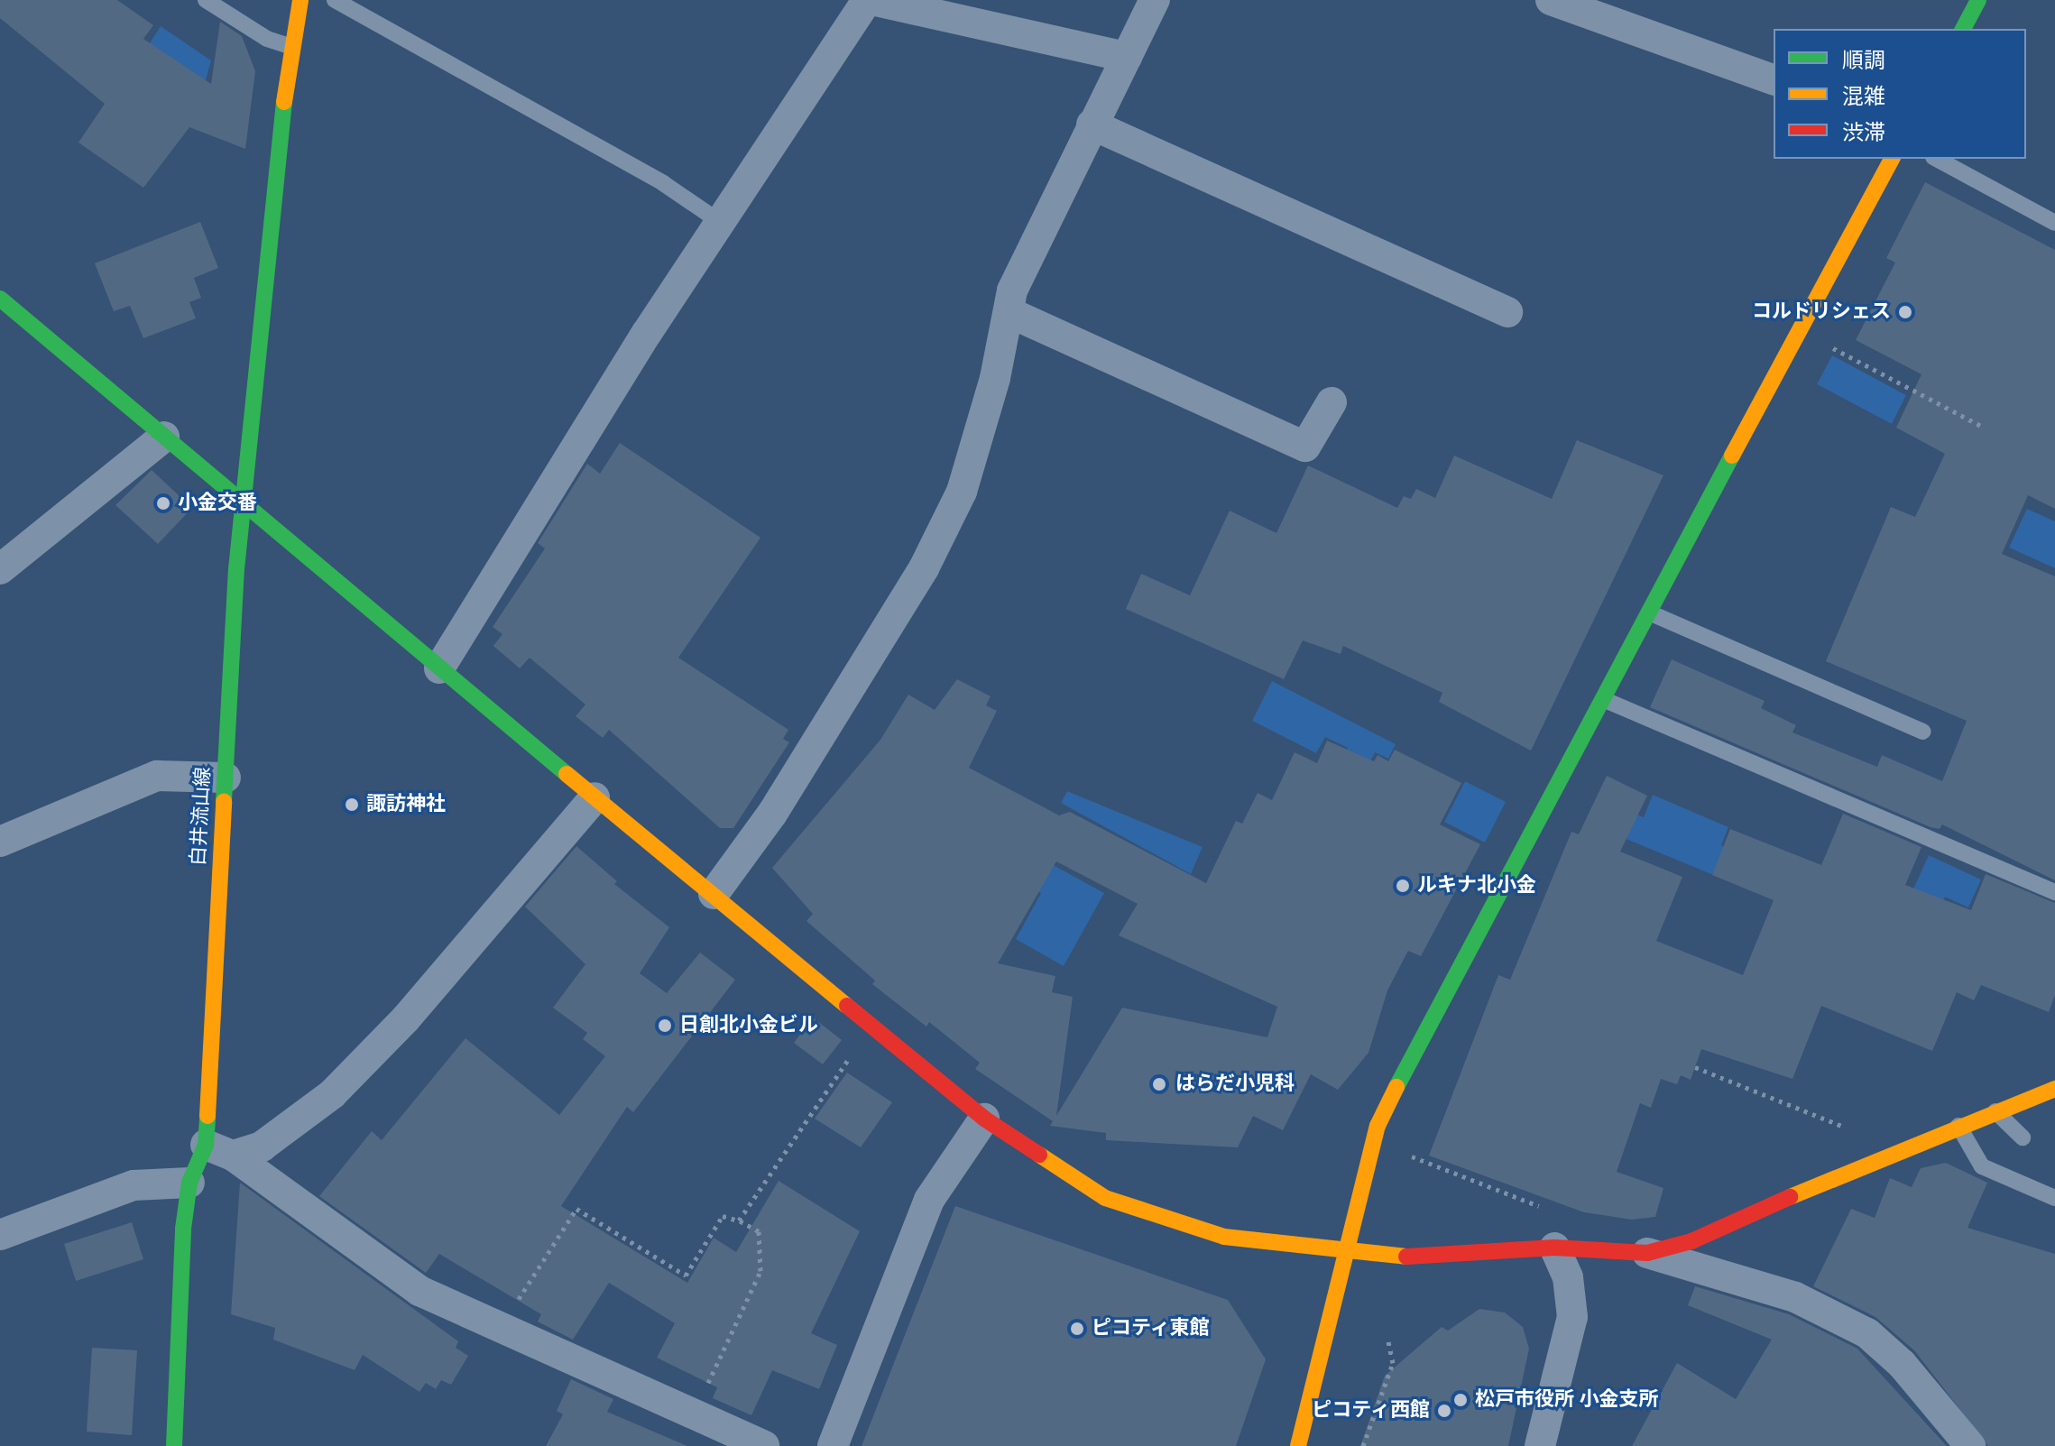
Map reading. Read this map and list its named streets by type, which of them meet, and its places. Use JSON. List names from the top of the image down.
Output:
{
  "streets": {
    "street": ["白井流山線"]
  },
  "places": [
    "コルドリシェス",
    "小金交番",
    "諏訪神社",
    "ルキナ北小金",
    "日創北小金ビル",
    "はらだ小児科",
    "ピコティ東館",
    "松戸市役所 小金支所",
    "ピコティ西館"
  ],
  "legend": ["順調", "混雑", "渋滞"]
}
